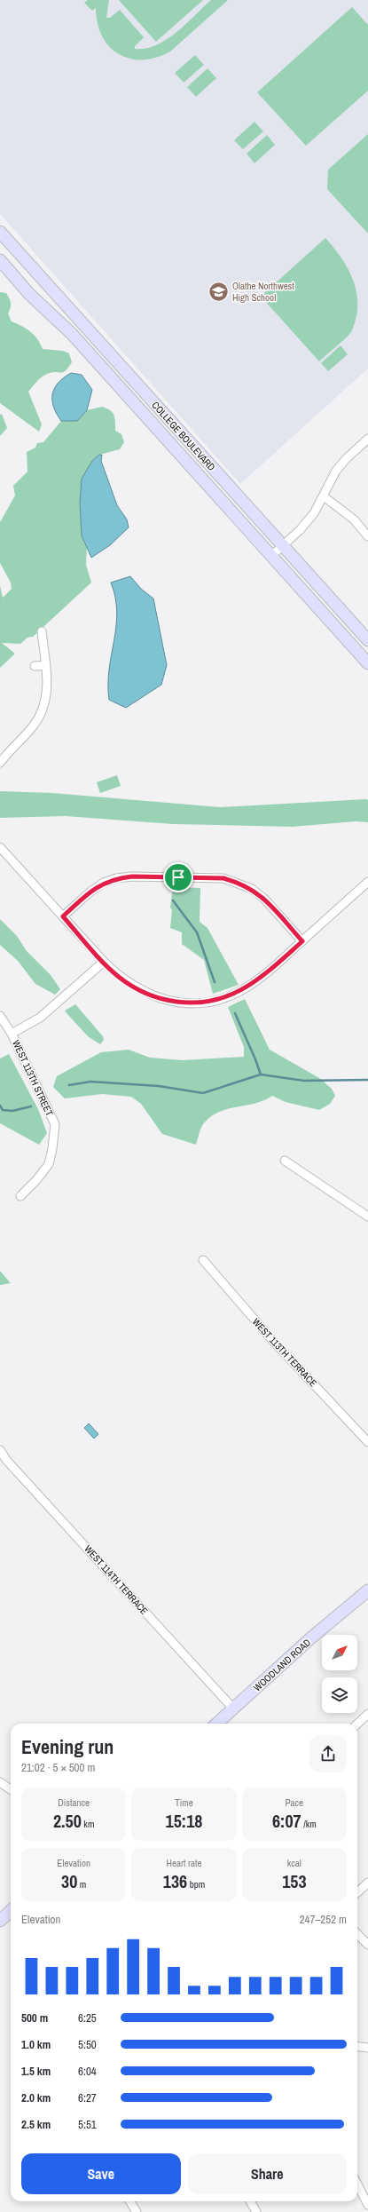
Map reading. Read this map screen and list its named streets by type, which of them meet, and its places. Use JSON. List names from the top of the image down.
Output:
{
  "streets": {
    "main road": ["COLLEGE BOULEVARD", "WOODLAND ROAD"],
    "street": ["WEST 113TH STREET", "WEST 113TH TERRACE", "WEST 114TH TERRACE"]
  },
  "crossings": [
    ["WEST 114TH TERRACE", "WOODLAND ROAD"]
  ],
  "places": {
    "school or university": ["Olathe Northwest High School"]
  },
  "north": "top right",
  "page": {
    "heading": ["Evening run", "21:02 · 5 × 500 m"],
    "stats": [
      ["Distance", "2.50 km"],
      ["Time", "15:18"],
      ["Pace", "6:07 /km"],
      ["Elevation", "30 m"],
      ["Heart rate", "136 bpm"],
      ["kcal", "153"]
    ],
    "chart": ["Elevation", "247–252 m"],
    "list": [
      {
        "name": "500 m",
        "note": "6:25"
      },
      {
        "name": "1.0 km",
        "note": "5:50"
      },
      {
        "name": "1.5 km",
        "note": "6:04"
      },
      {
        "name": "2.0 km",
        "note": "6:27"
      },
      {
        "name": "2.5 km",
        "note": "5:51"
      }
    ],
    "buttons": ["Save", "Share"]
  }
}
